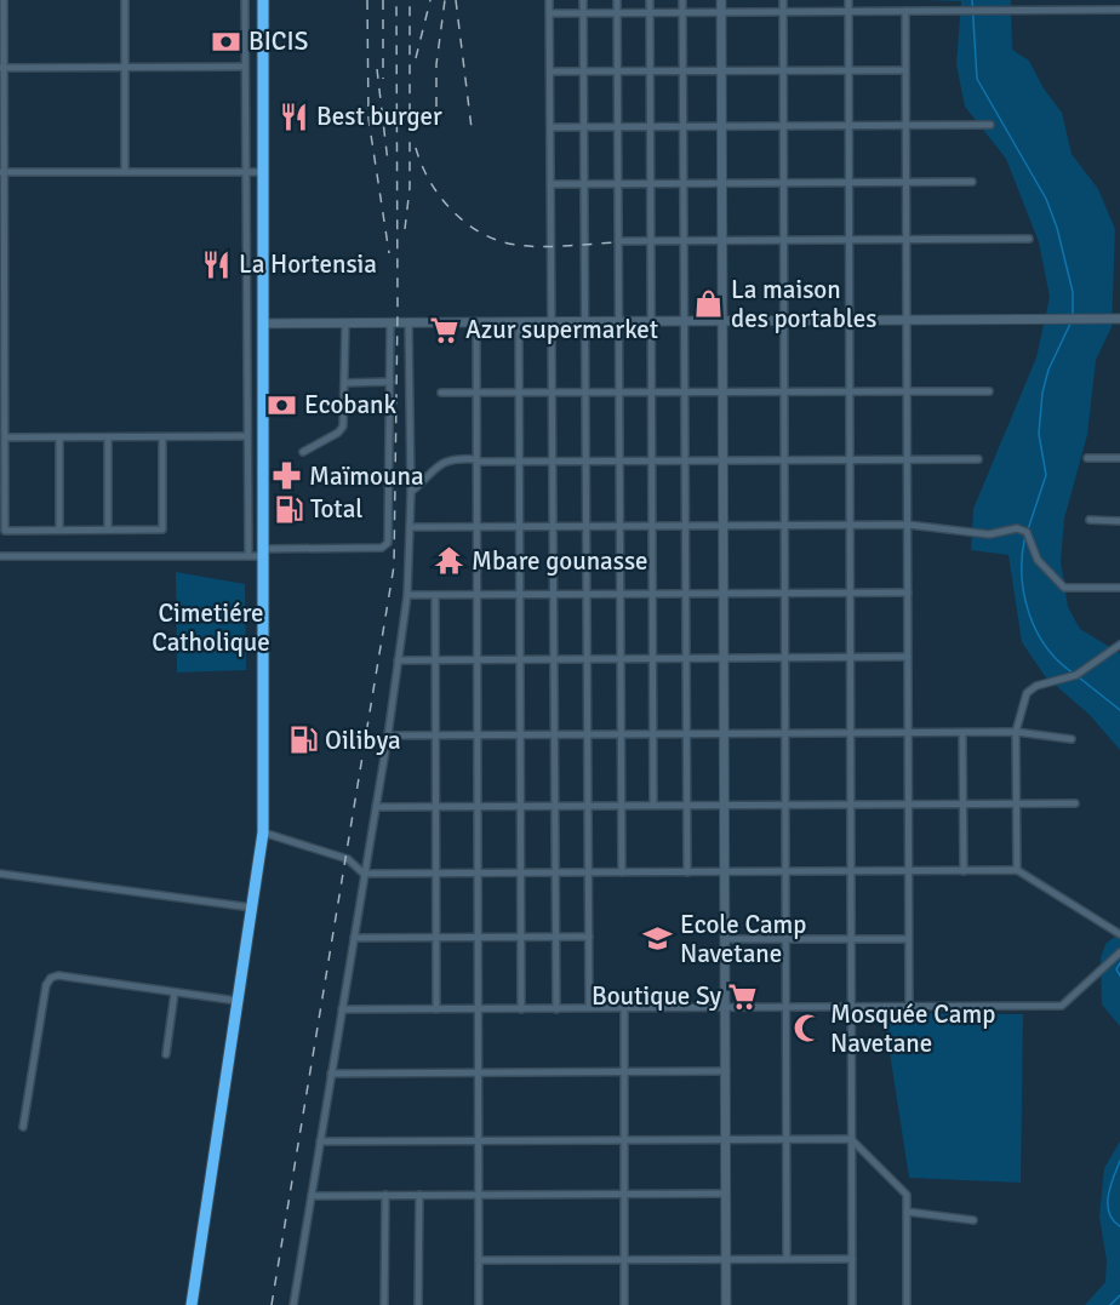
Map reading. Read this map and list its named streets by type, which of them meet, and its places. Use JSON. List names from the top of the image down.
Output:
{
  "parks": ["Cimetiére Catholique"],
  "places": {
    "bank": ["BICIS", "Ecobank"],
    "restaurant": ["Best burger", "La Hortensia"],
    "shop": ["La maison des portables"],
    "supermarket": ["Azur supermarket", "Boutique Sy"],
    "pharmacy": ["Maïmouna"],
    "fuel station": ["Total", "Oilibya"],
    "temple": ["Mbare gounasse"],
    "school or university": ["Ecole Camp Navetane"],
    "mosque": ["Mosquée Camp Navetane"]
  }
}
